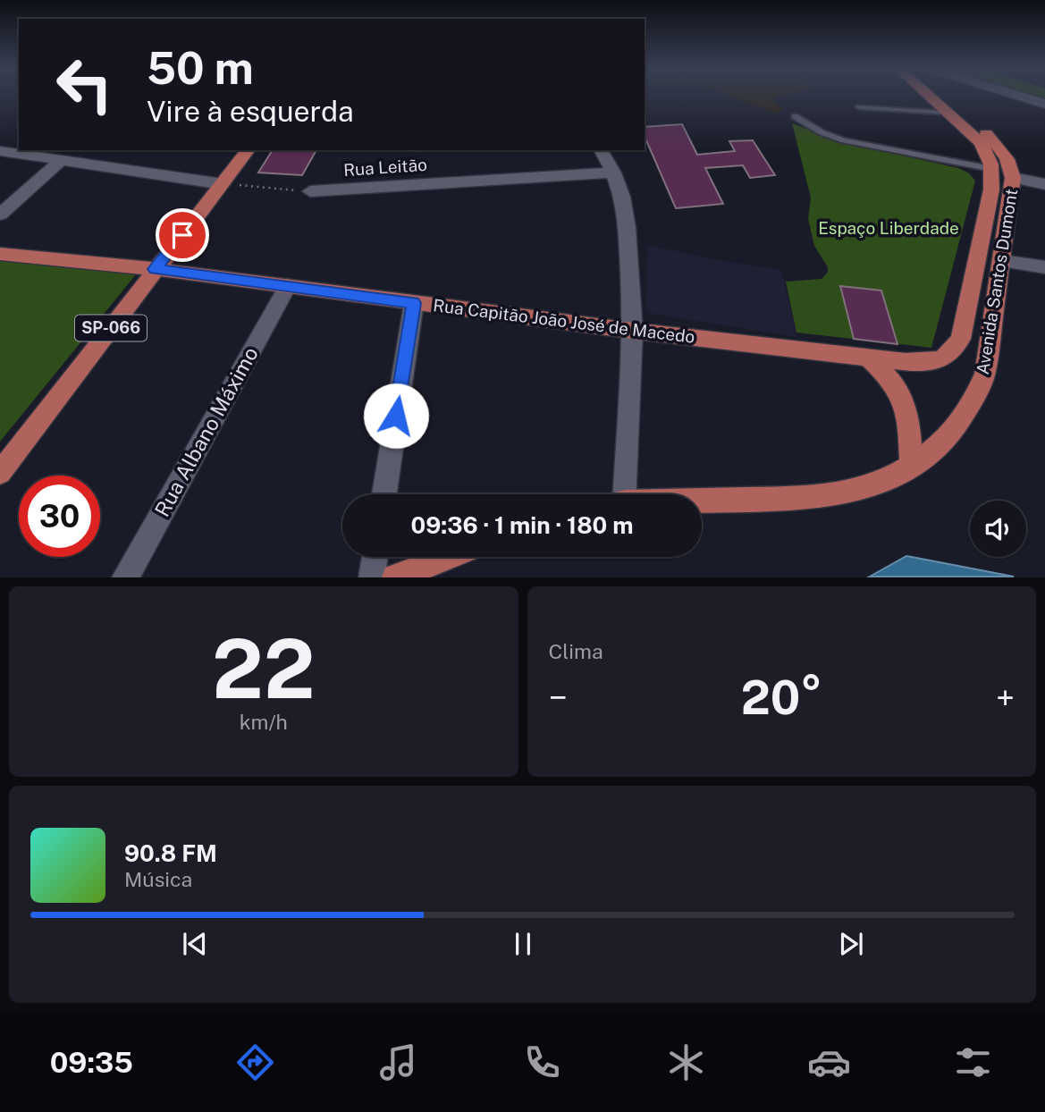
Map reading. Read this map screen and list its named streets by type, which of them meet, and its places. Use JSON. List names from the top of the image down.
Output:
{
  "streets": {
    "main road": ["Avenida Santos Dumont", "Rua Capitão João José de Macedo", "SP-066"],
    "street": ["Rua Leitão", "Rua Albano Máximo"]
  },
  "crossings": [
    ["Avenida Santos Dumont", "Rua Capitão João José de Macedo"],
    ["Rua Capitão João José de Macedo", "SP-066"],
    ["Rua Capitão João José de Macedo", "Rua Albano Máximo"]
  ],
  "parks": ["Espaço Liberdade"],
  "page": {
    "turn": ["50 m", "Vire à esquerda"],
    "limit": "30",
    "trip": "09:36 · 1 min · 180 m",
    "tile": [
      ["22", "km/h"],
      "Clima"
    ],
    "heat": ["−", "20°", "+"],
    "song": ["90.8 FM", "Música"],
    "tabs": "09:35"
  }
}
